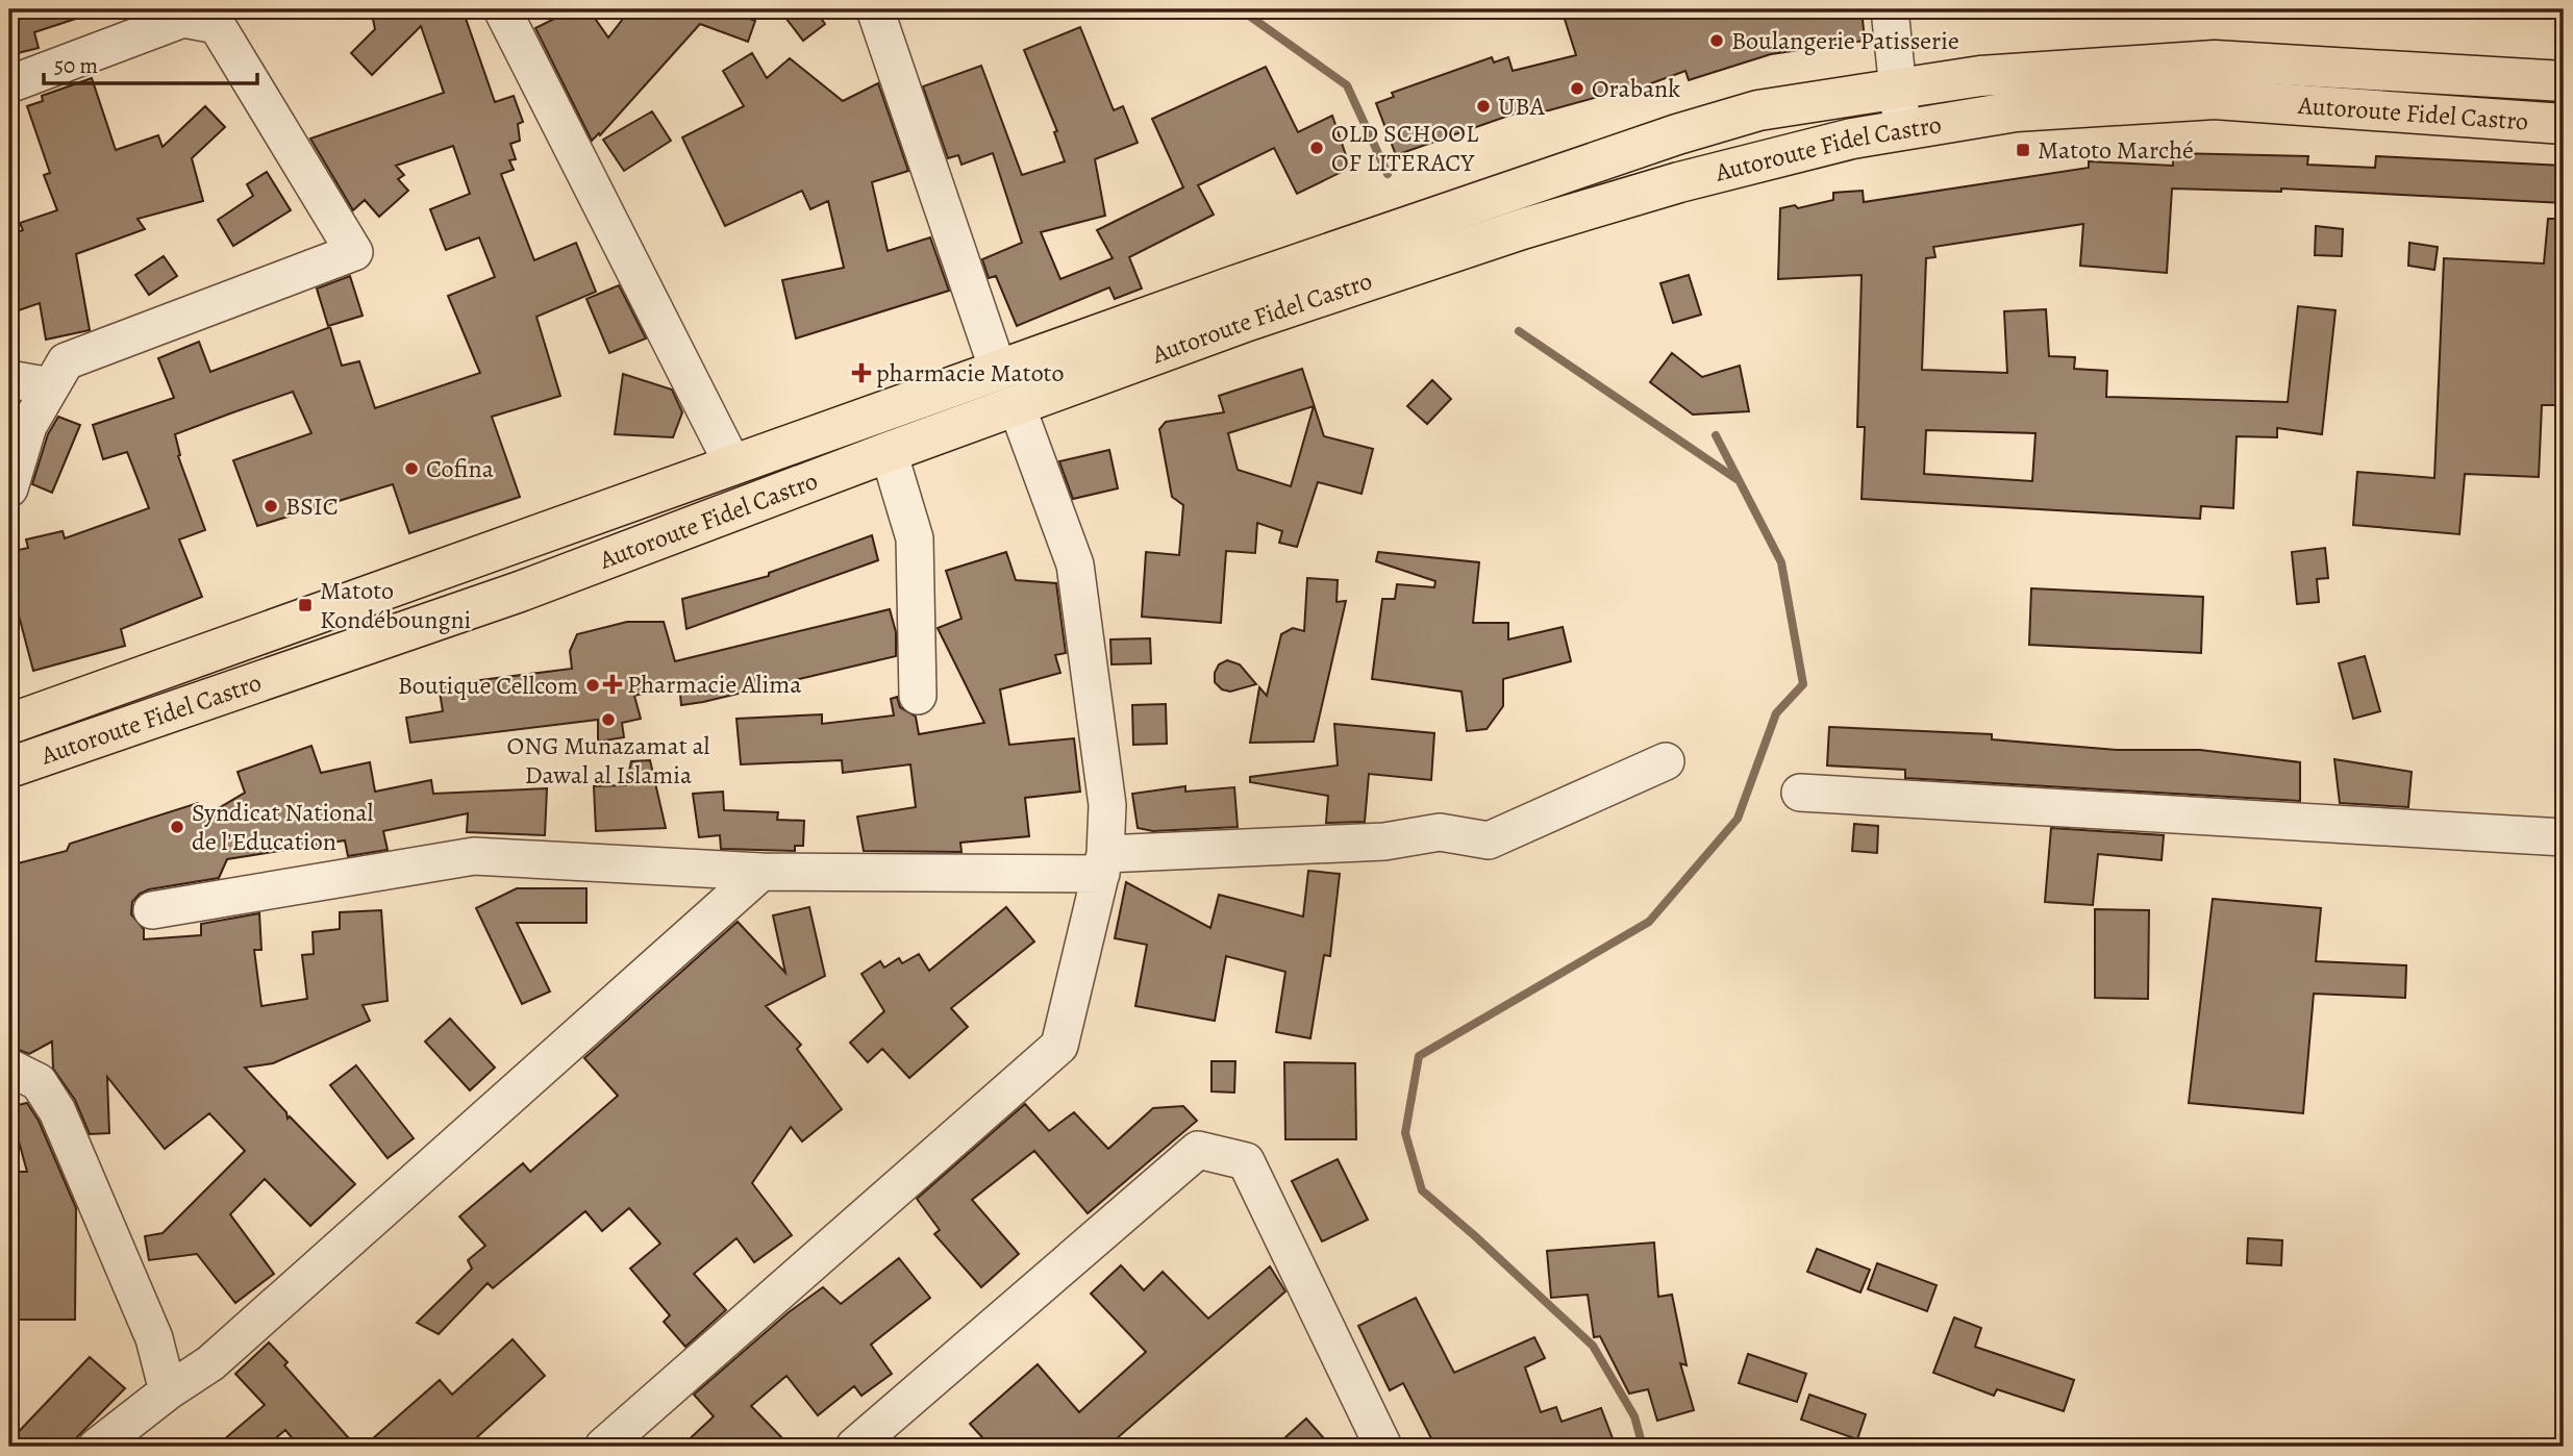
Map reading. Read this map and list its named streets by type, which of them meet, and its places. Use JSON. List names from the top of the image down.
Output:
{
  "streets": {
    "highway": ["Autoroute Fidel Castro"]
  },
  "places": {
    "other": [
      "Boulangerie Patisserie",
      "Orabank",
      "UBA",
      "OLD SCHOOL OF LITERACY",
      "Cofina",
      "BSIC",
      "Boutique Cellcom",
      "ONG Munazamat al Dawal al Islamia",
      "Syndicat National de l'Education"
    ],
    "transit": ["Matoto Marché", "Matoto Kondéboungni"],
    "health": ["pharmacie Matoto", "Pharmacie Alima"]
  },
  "scale_bar": "50 m"
}
